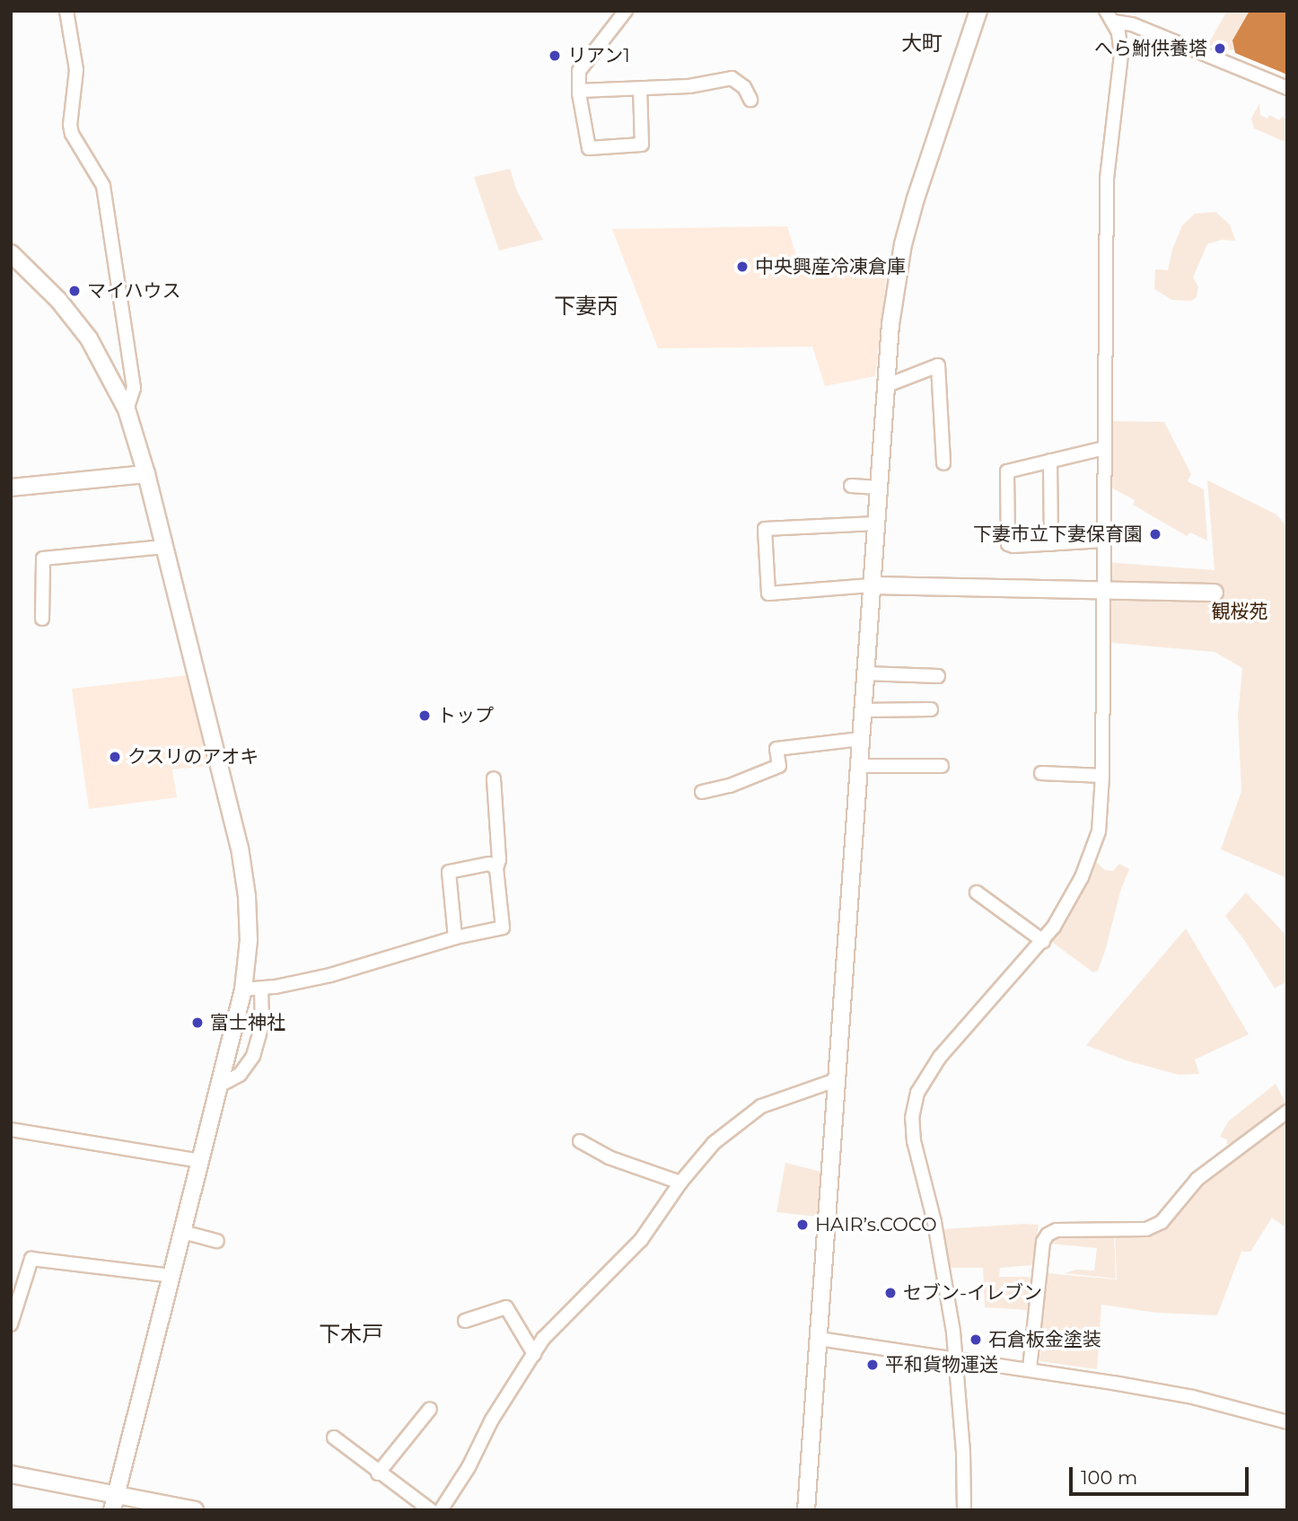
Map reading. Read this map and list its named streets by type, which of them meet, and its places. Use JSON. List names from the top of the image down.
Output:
{
  "districts": ["大町", "下妻丙", "下木戸"],
  "parks": ["観桜苑"],
  "places": [
    "へら鮒供養塔",
    "リアン1",
    "中央興産冷凍倉庫",
    "マイハウス",
    "下妻市立下妻保育園",
    "トップ",
    "クスリのアオキ",
    "富士神社",
    "HAIR’s.COCO",
    "セブン-イレブン",
    "石倉板金塗装",
    "平和貨物運送"
  ],
  "scale_bar": "100 m"
}
